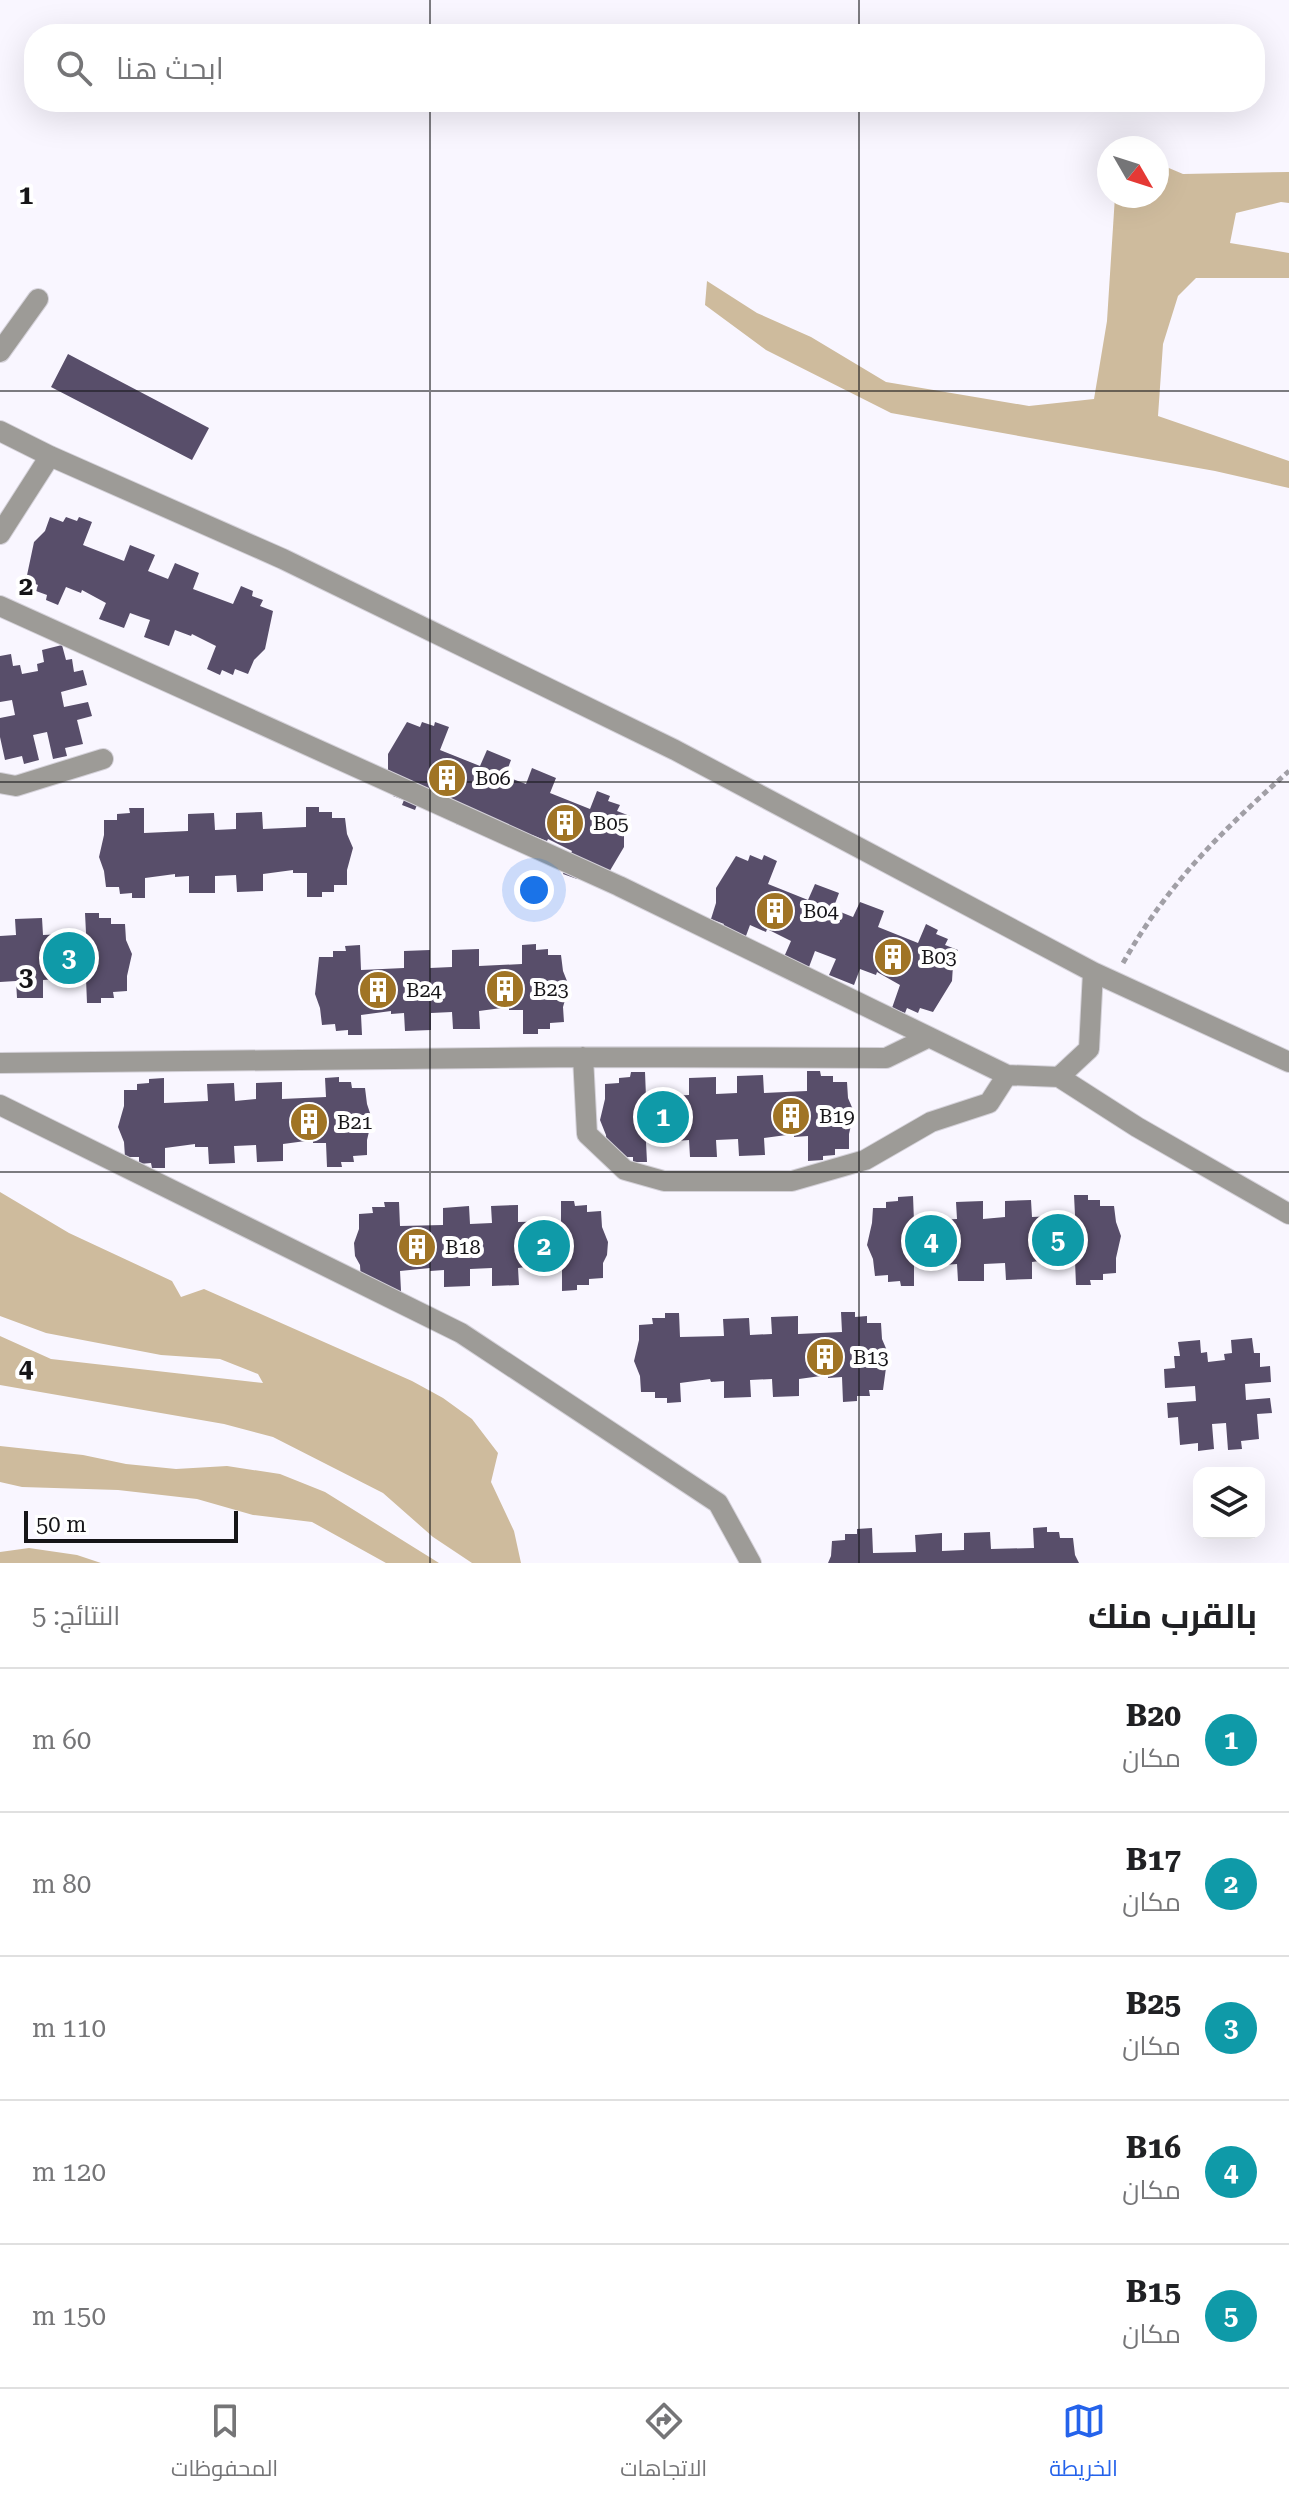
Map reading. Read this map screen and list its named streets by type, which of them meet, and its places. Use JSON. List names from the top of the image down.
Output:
{
  "places": {
    "building": [
      "B06",
      "B05",
      "B04",
      "B03",
      "B23",
      "B24",
      "B19",
      "B21",
      "B18",
      "B13"
    ]
  },
  "scale_bar": "50 m",
  "north": "bottom right",
  "page": {
    "search": "ابحث هنا",
    "pins": [
      "3",
      "1",
      "5",
      "4",
      "2"
    ],
    "scale": "50 m",
    "heading": ["بالقرب منك", "النتائج: 5"],
    "list": [
      {
        "mark": "1",
        "name": "B20",
        "note": "مكان",
        "value": "60 m"
      },
      {
        "mark": "2",
        "name": "B17",
        "note": "مكان",
        "value": "80 m"
      },
      {
        "mark": "3",
        "name": "B25",
        "note": "مكان",
        "value": "110 m"
      },
      {
        "mark": "4",
        "name": "B16",
        "note": "مكان",
        "value": "120 m"
      },
      {
        "mark": "5",
        "name": "B15",
        "note": "مكان",
        "value": "150 m"
      }
    ],
    "nav": ["الخريطة", "الاتجاهات", "المحفوظات"]
  },
  "grid": {
    "rows": [
      "1",
      "2",
      "3",
      "4"
    ]
  }
}
